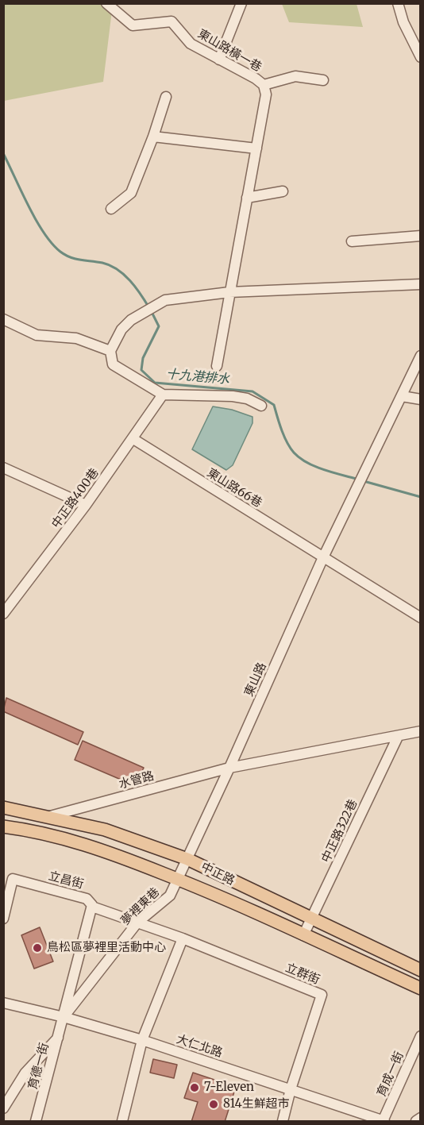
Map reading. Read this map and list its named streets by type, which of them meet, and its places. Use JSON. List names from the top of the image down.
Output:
{
  "streets": {
    "main road": ["中正路"],
    "street": [
      "東山路橫一巷",
      "東山路66巷",
      "中正路400巷",
      "東山路",
      "水管路",
      "中正路322巷",
      "立昌街",
      "夢裡東巷",
      "立群街",
      "大仁北路",
      "育德一街",
      "育成一街"
    ]
  },
  "crossings": [
    ["東山路66巷", "中正路400巷"],
    ["東山路66巷", "東山路"],
    ["東山路", "水管路"],
    ["東山路", "中正路"],
    ["東山路", "夢裡東巷"],
    ["水管路", "中正路322巷"],
    ["水管路", "中正路"],
    ["中正路322巷", "中正路"],
    ["中正路", "夢裡東巷"],
    ["立昌街", "夢裡東巷"],
    ["立昌街", "大仁北路"],
    ["立昌街", "育德一街"],
    ["夢裡東巷", "大仁北路"],
    ["夢裡東巷", "育德一街"],
    ["立群街", "大仁北路"],
    ["大仁北路", "育德一街"],
    ["大仁北路", "育成一街"]
  ],
  "water": ["十九港排水"],
  "places": ["鳥松區夢裡里活動中心", "7-Eleven", "814生鮮超市"]
}
